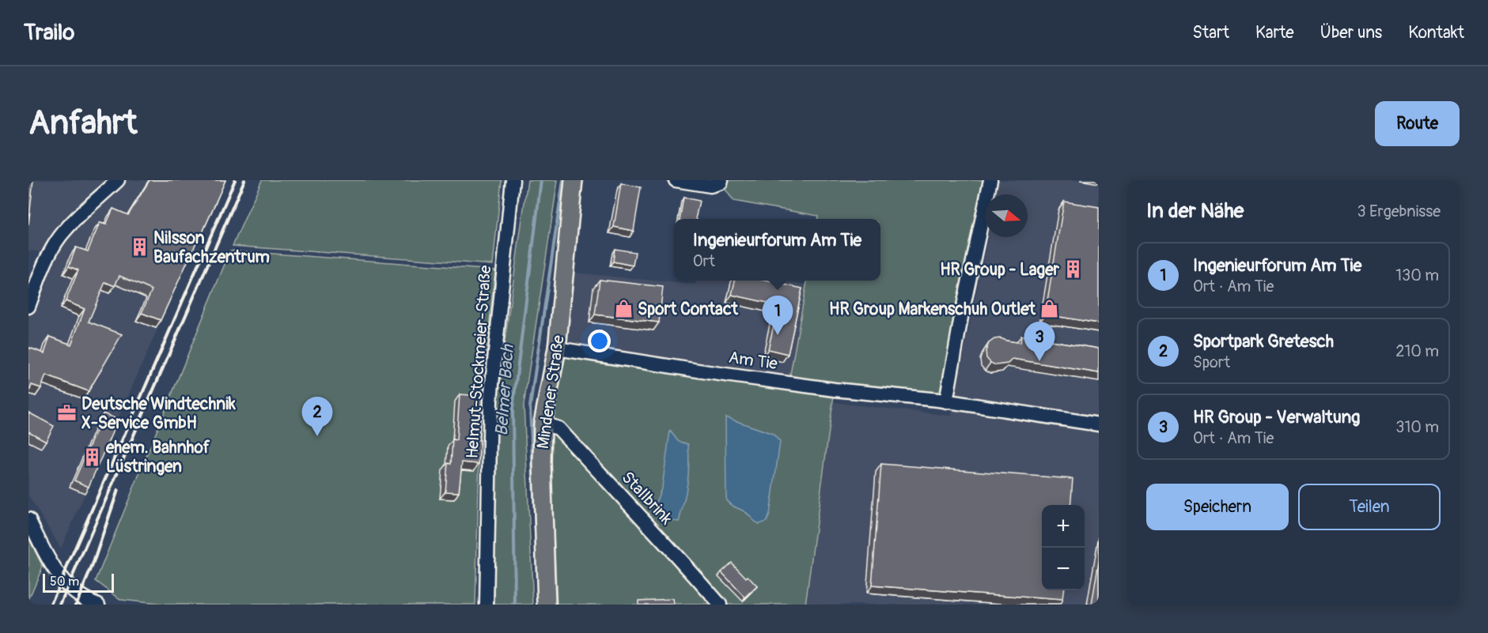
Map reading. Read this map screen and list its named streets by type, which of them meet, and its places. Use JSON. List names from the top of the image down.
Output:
{
  "streets": {
    "main road": ["Mindener Straße"],
    "street": ["Am Tie", "Helmut-Stockmeier-Straße", "Stallbrink"]
  },
  "crossings": [
    ["Am Tie", "Mindener Straße"],
    ["Mindener Straße", "Stallbrink"]
  ],
  "water": ["Belmer Bach"],
  "places": {
    "building": ["Nilsson Baufachzentrum", "HR Group - Lager", "ehem. Bahnhof Lüstringen"],
    "shop": ["Sport Contact", "HR Group Markenschuh Outlet"],
    "office": ["Deutsche Windtechnik X-Service GmbH"]
  },
  "scale_bar": "50 m",
  "north": "right",
  "page": {
    "header": "Trailo",
    "nav": [
      "Start",
      "Karte",
      "Über uns",
      "Kontakt"
    ],
    "buttons": [
      "Route",
      ["Speichern", "Teilen"]
    ],
    "title": "Anfahrt",
    "heading": ["In der Nähe", "3 Ergebnisse"],
    "popup": ["Ingenieurforum Am Tie", "Ort"],
    "list": [
      {
        "mark": "1",
        "name": "Ingenieurforum Am Tie",
        "note": "Ort · Am Tie",
        "value": "130 m"
      },
      {
        "mark": "2",
        "name": "Sportpark Gretesch",
        "note": "Sport",
        "value": "210 m"
      },
      {
        "mark": "3",
        "name": "HR Group - Verwaltung",
        "note": "Ort · Am Tie",
        "value": "310 m"
      }
    ],
    "pins": ["1", "3", "2"],
    "map_buttons": ["+", "−"],
    "scale": "50 m"
  }
}
